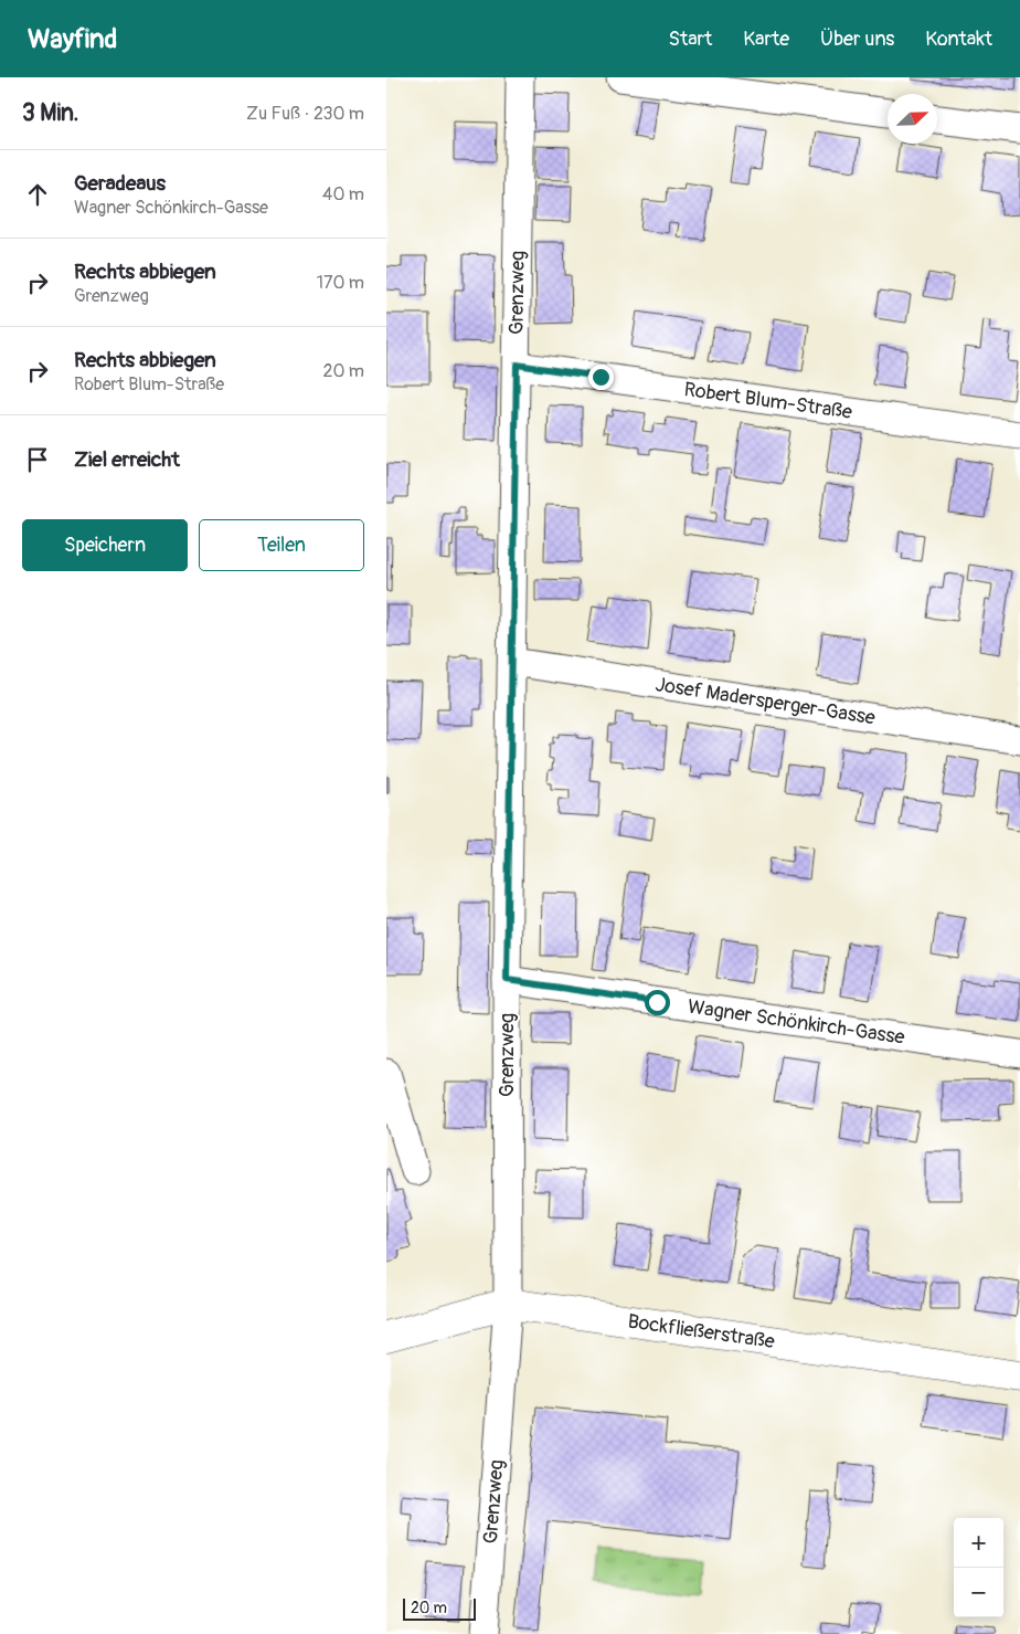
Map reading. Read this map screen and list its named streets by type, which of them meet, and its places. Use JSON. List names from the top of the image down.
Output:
{
  "streets": {
    "main road": ["Bockfließerstraße"],
    "street": [
      "Grenzweg",
      "Robert Blum-Straße",
      "Josef Madersperger-Gasse",
      "Wagner Schönkirch-Gasse"
    ]
  },
  "crossings": [
    ["Grenzweg", "Robert Blum-Straße"],
    ["Grenzweg", "Josef Madersperger-Gasse"],
    ["Grenzweg", "Wagner Schönkirch-Gasse"],
    ["Grenzweg", "Bockfließerstraße"]
  ],
  "scale_bar": "20 m",
  "north": "top right",
  "page": {
    "header": "Wayfind",
    "nav": [
      "Start",
      "Karte",
      "Über uns",
      "Kontakt"
    ],
    "heading": ["3 Min.", "Zu Fuß · 230 m"],
    "list": [
      ["Geradeaus", "Wagner Schönkirch-Gasse", "40 m"],
      ["Rechts abbiegen", "Grenzweg", "170 m"],
      ["Rechts abbiegen", "Robert Blum-Straße", "20 m"],
      "Ziel erreicht"
    ],
    "buttons": ["Speichern", "Teilen"],
    "map_buttons": ["+", "−"],
    "scale": "20 m"
  }
}
